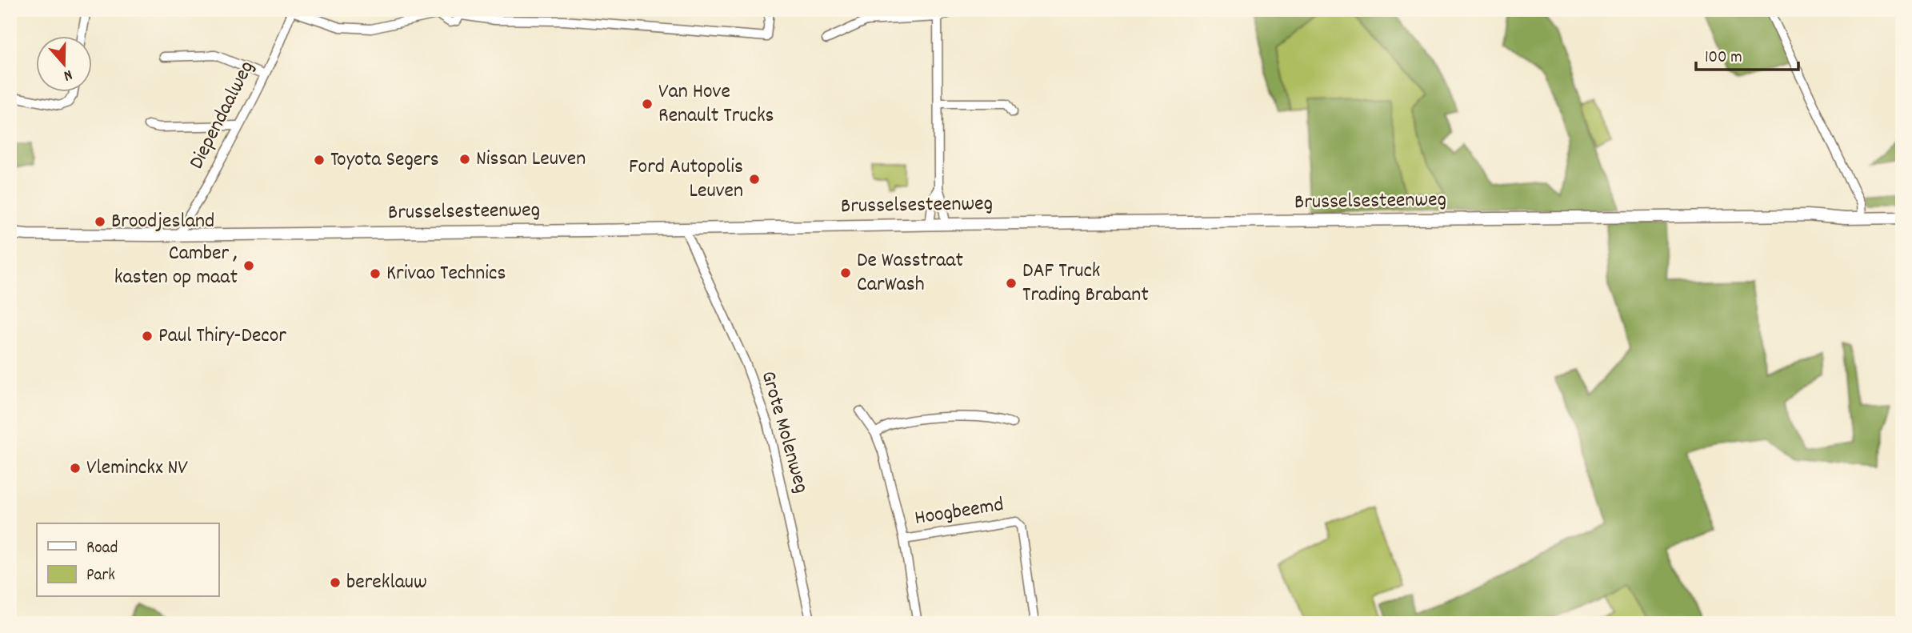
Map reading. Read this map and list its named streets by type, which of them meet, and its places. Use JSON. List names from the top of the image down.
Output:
{
  "streets": {
    "main road": ["Brusselsesteenweg"],
    "street": ["Diependaalweg", "Grote Molenweg", "Hoogbeemd"]
  },
  "crossings": [
    ["Diependaalweg", "Brusselsesteenweg"],
    ["Brusselsesteenweg", "Grote Molenweg"]
  ],
  "places": [
    "Van Hove Renault Trucks",
    "Nissan Leuven",
    "Toyota Segers",
    "Ford Autopolis Leuven",
    "Broodjesland",
    "Camber , kasten op maat",
    "De Wasstraat CarWash",
    "Krivao Technics",
    "DAF Truck Trading Brabant",
    "Paul Thiry-Decor",
    "Vleminckx NV",
    "bereklauw"
  ],
  "legend": ["Road", "Park"],
  "scale_bar": "100 m",
  "north": "bottom"
}
